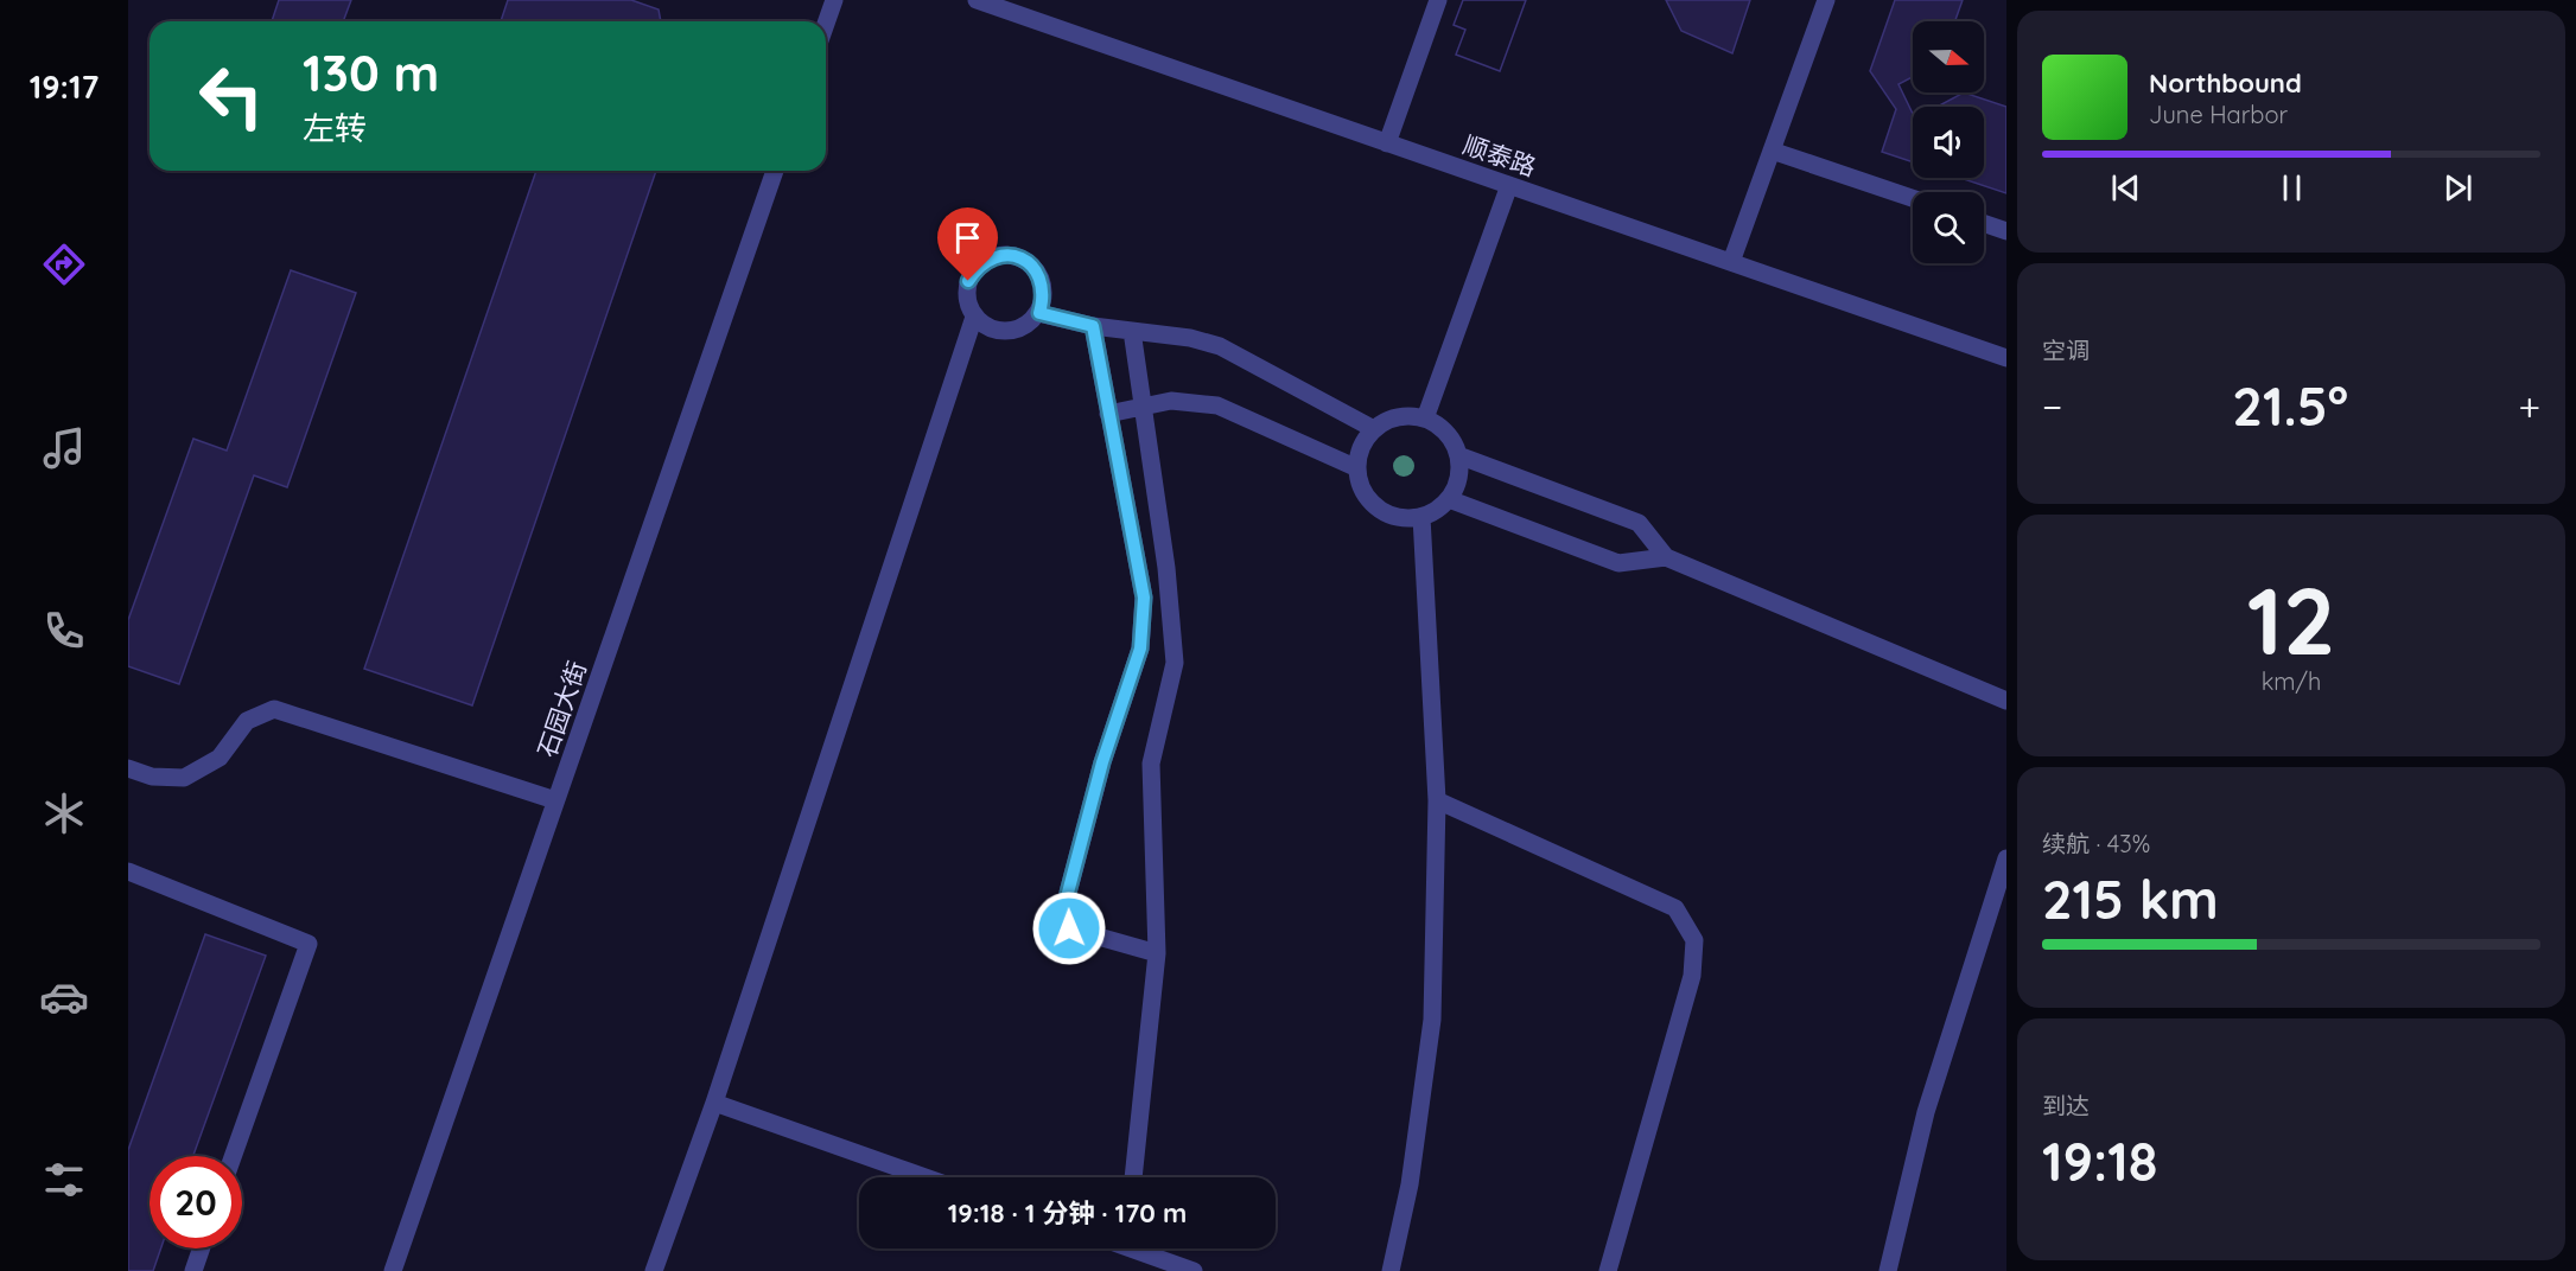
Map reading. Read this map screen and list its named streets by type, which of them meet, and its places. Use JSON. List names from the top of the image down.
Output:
{
  "streets": {
    "street": ["顺泰路", "石园大街"]
  },
  "north": "right",
  "page": {
    "tabs": "19:17",
    "turn": ["130 m", "左转"],
    "song": ["Northbound", "June Harbor"],
    "tile": [
      "空调",
      ["12", "km/h"],
      ["续航 · 43%", "215 km"],
      ["到达", "19:18"]
    ],
    "heat": ["−", "21.5°", "+"],
    "limit": "20",
    "trip": "19:18 · 1 分钟 · 170 m"
  }
}
